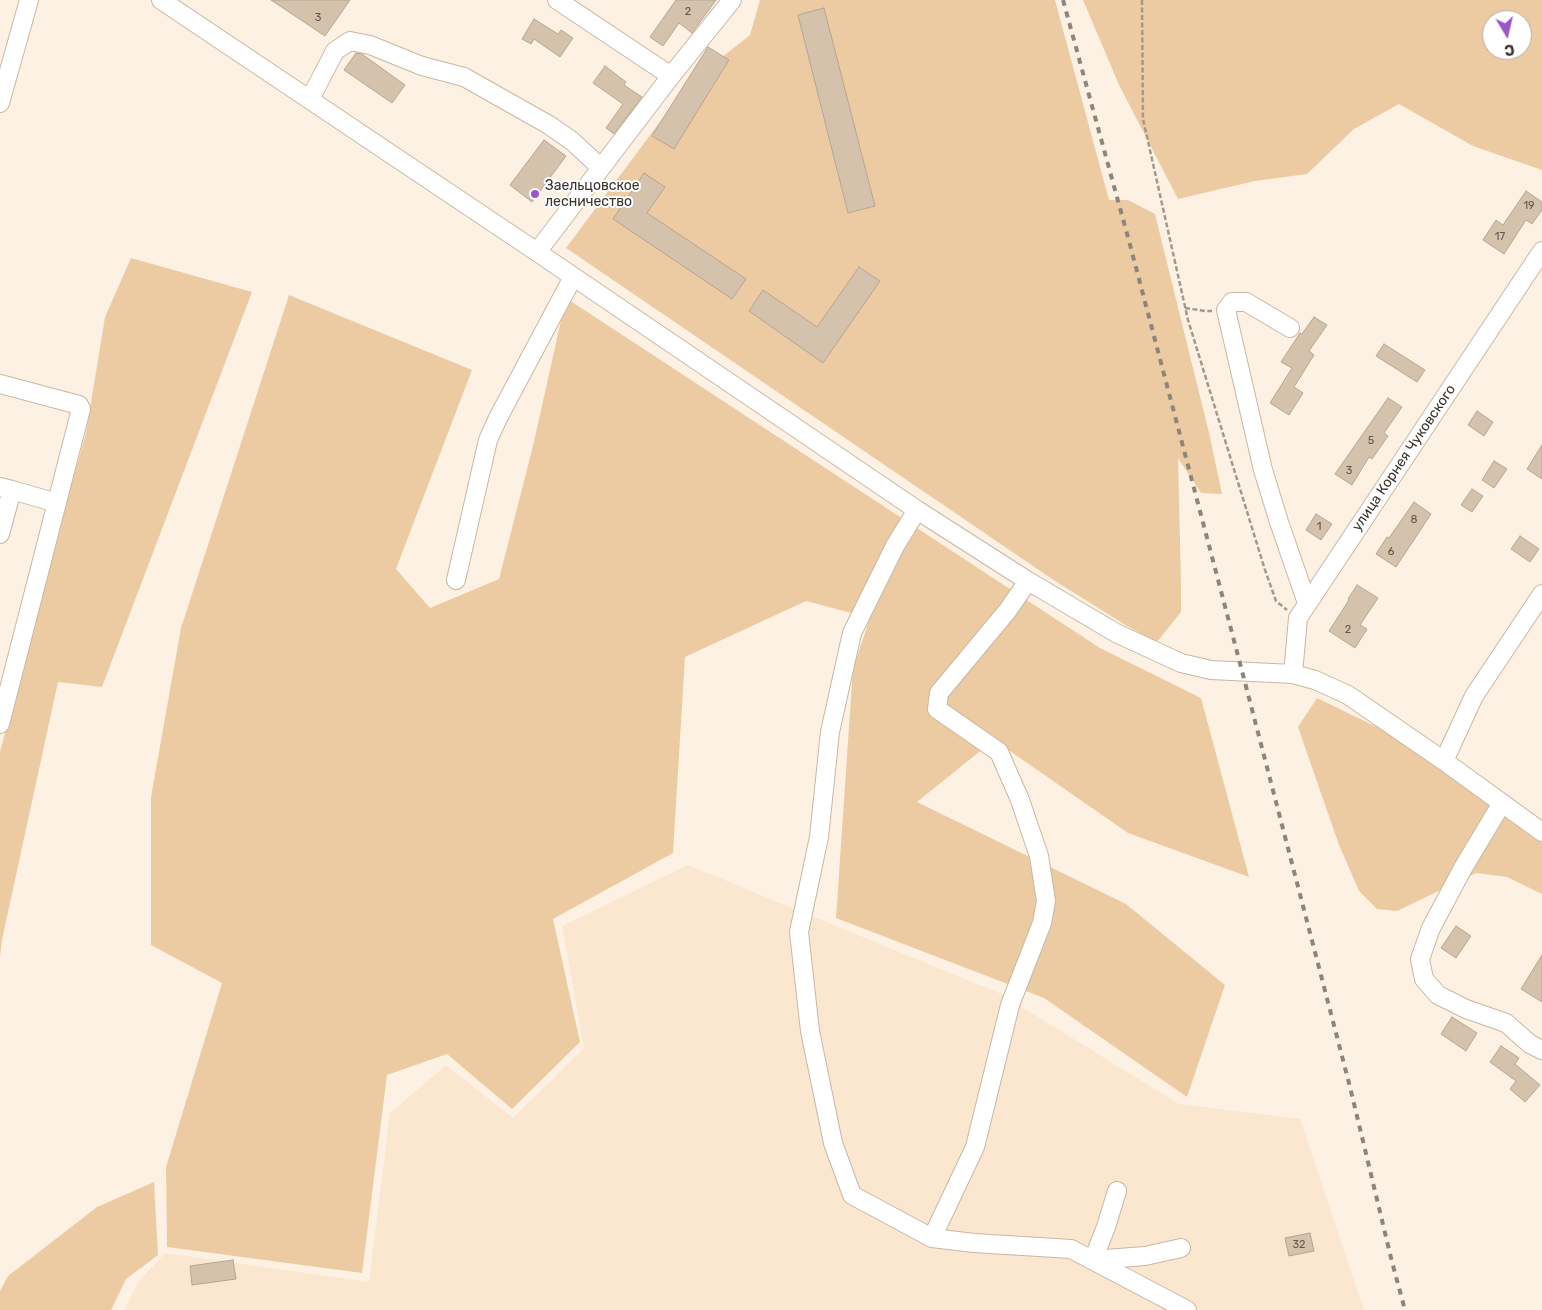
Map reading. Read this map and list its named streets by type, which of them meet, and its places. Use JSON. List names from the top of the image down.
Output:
{
  "streets": {
    "street": ["улица Корнея Чуковского"]
  },
  "places": ["Заельцовское лесничество"],
  "house_numbers": [
    "2",
    "3",
    "19",
    "17",
    "5",
    "3",
    "8",
    "1",
    "6",
    "2",
    "32"
  ],
  "north": "bottom"
}
